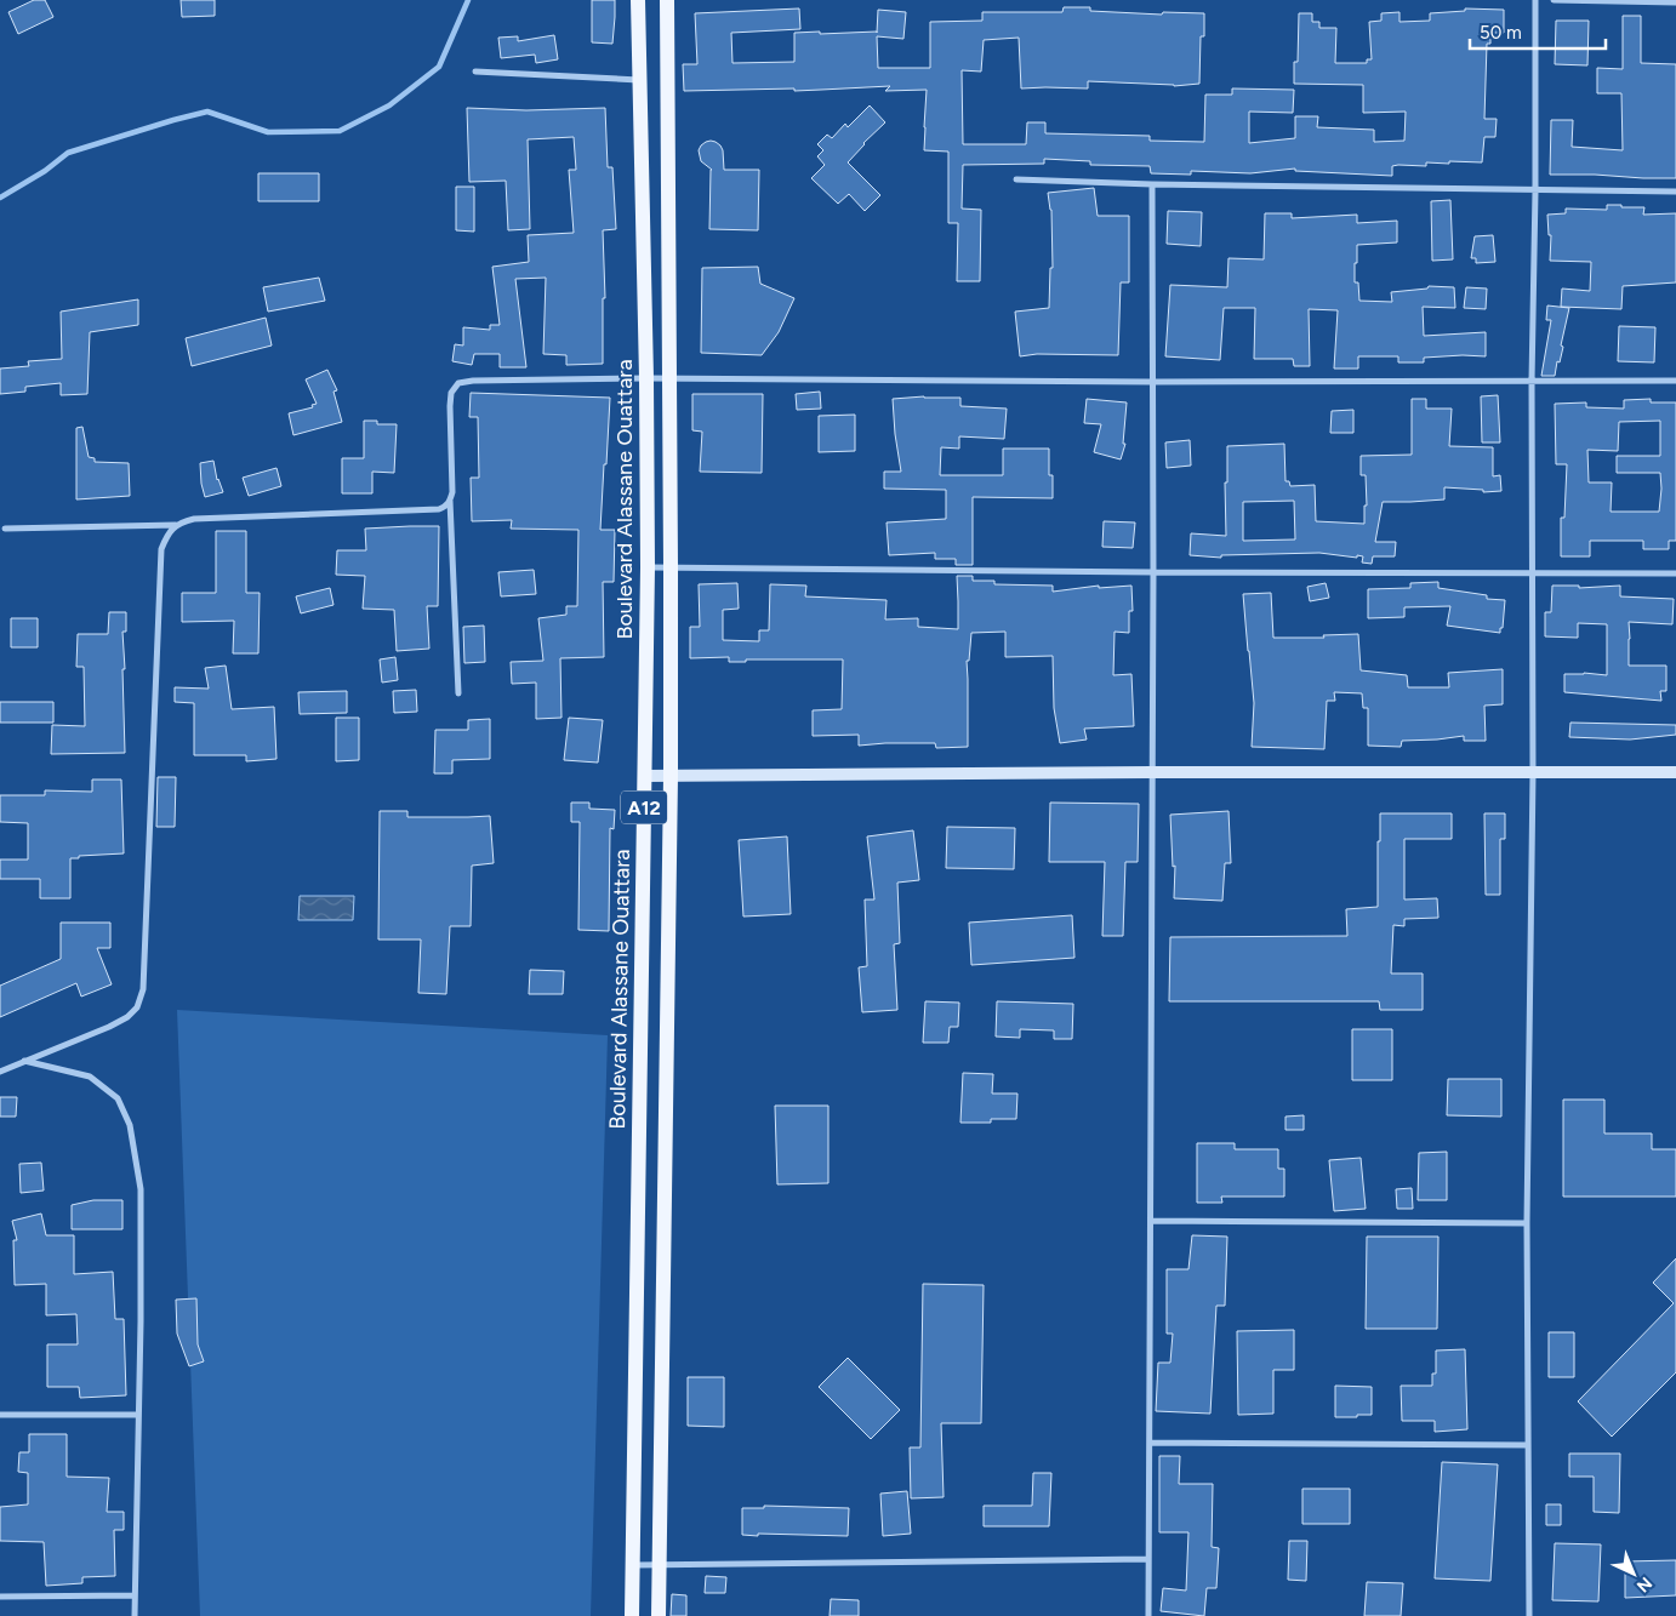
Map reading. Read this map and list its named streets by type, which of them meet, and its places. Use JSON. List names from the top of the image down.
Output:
{
  "streets": {
    "main road": ["Boulevard Alassane Ouattara", "A12"]
  },
  "scale_bar": "50 m",
  "north": "bottom right"
}
